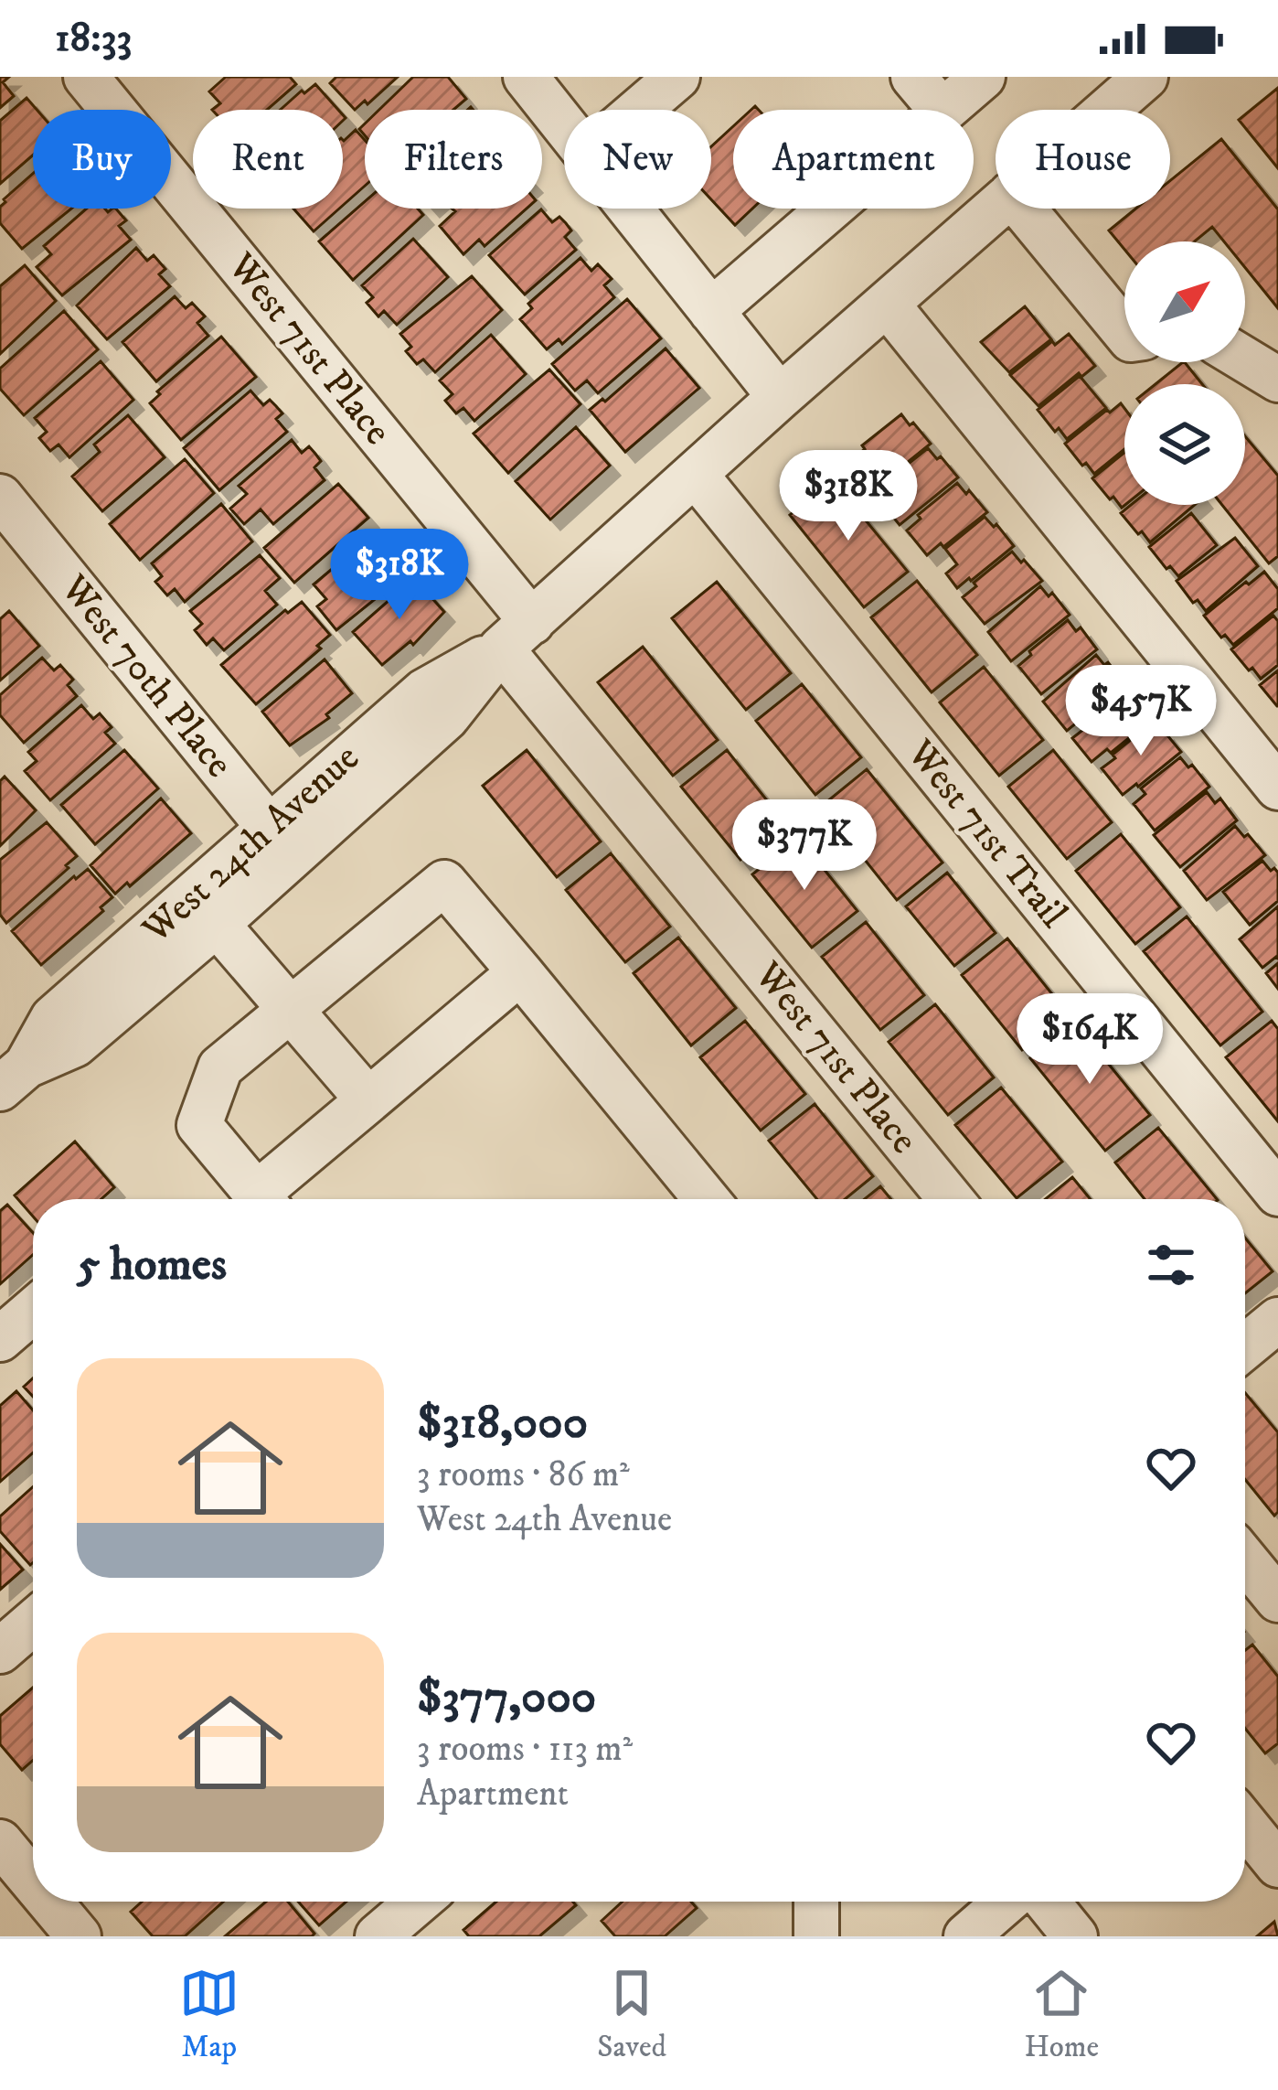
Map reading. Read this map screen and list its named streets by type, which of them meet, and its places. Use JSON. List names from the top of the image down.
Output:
{
  "streets": {
    "street": [
      "West 71st Place",
      "West 70th Place",
      "West 71st Trail",
      "West 24th Avenue"
    ]
  },
  "crossings": [
    ["West 71st Place", "West 24th Avenue"],
    ["West 70th Place", "West 24th Avenue"],
    ["West 71st Trail", "West 24th Avenue"]
  ],
  "north": "top right",
  "page": {
    "status": "18:33",
    "chip": [
      "Buy",
      "Rent",
      "Filters",
      "New",
      "Apartment",
      "House"
    ],
    "price": [
      "$318K",
      "$318K",
      "$457K",
      "$377K",
      "$164K"
    ],
    "heading": "5 homes",
    "list": [
      {
        "name": "$318,000",
        "note": "3 rooms · 86 m² · West 24th Avenue"
      },
      {
        "name": "$377,000",
        "note": "3 rooms · 113 m² · Apartment"
      }
    ],
    "tabs": ["Map", "Saved", "Home"]
  }
}
